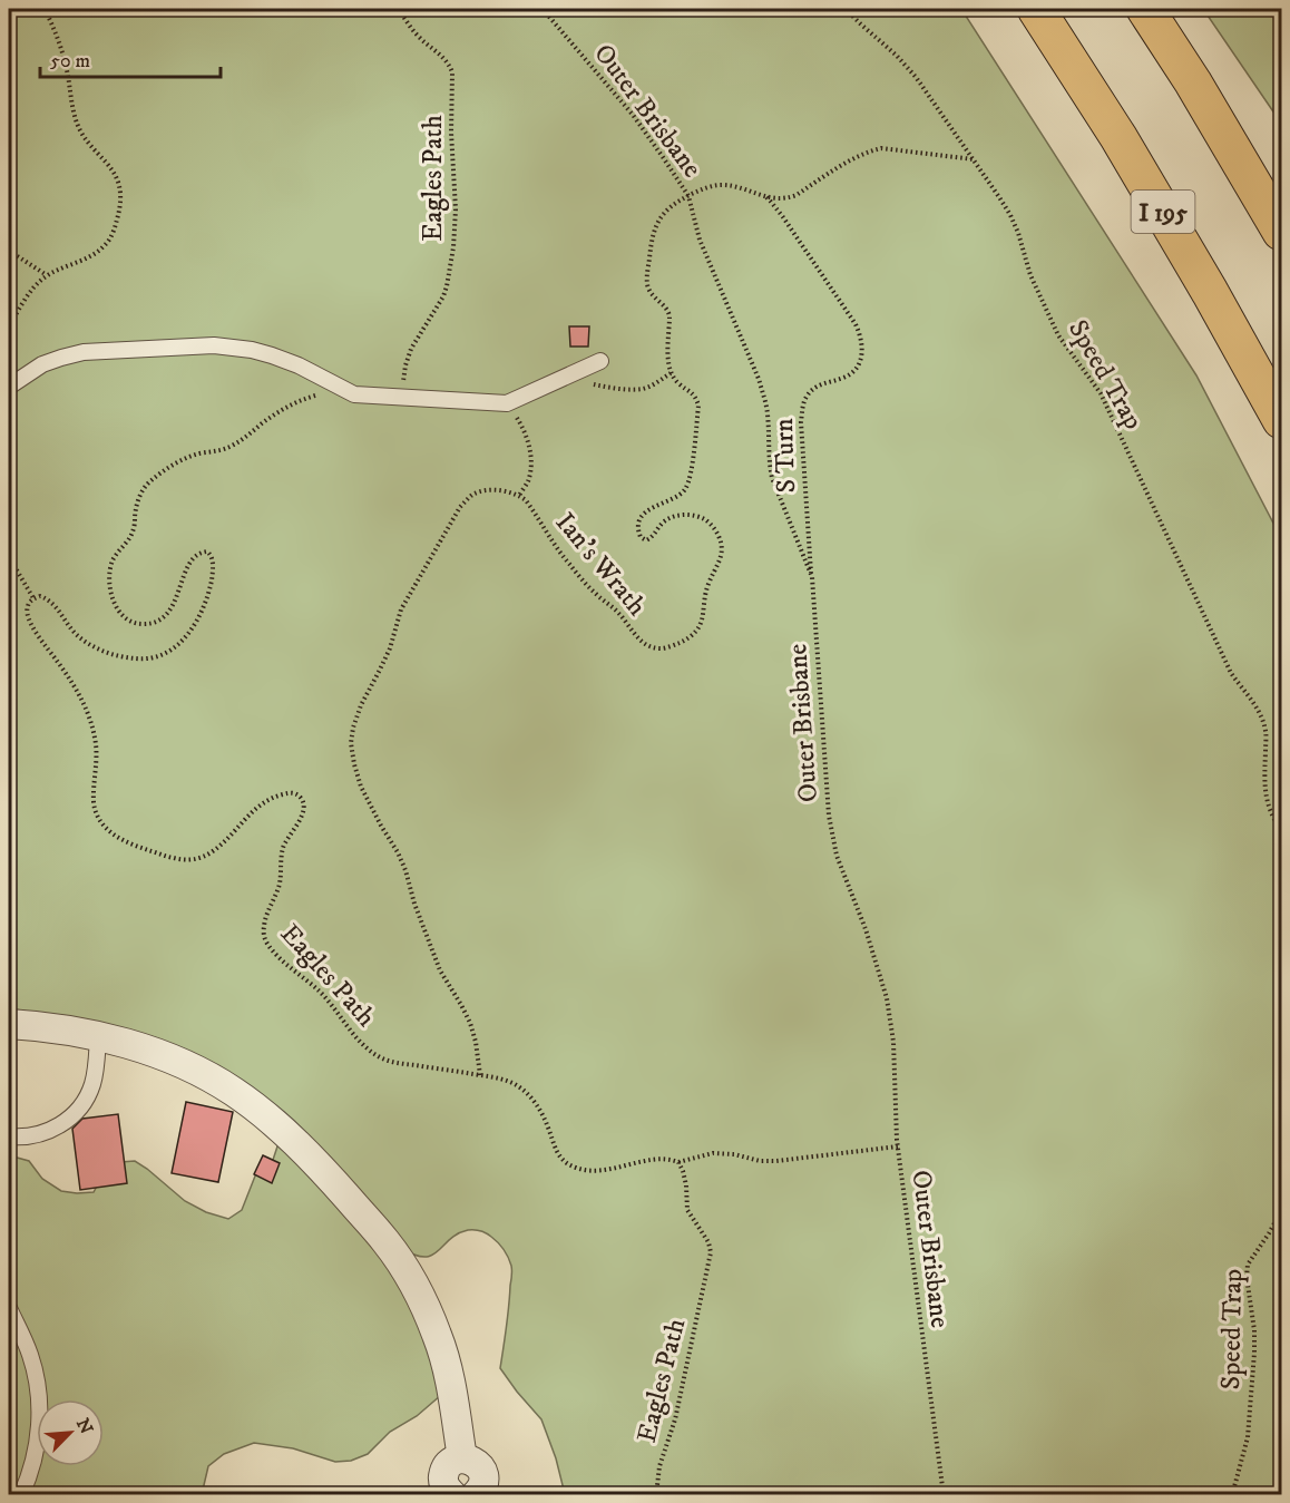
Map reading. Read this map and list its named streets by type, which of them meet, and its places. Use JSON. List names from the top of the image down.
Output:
{
  "streets": {
    "highway": ["I 195"],
    "path": [
      "Outer Brisbane",
      "Eagles Path",
      "Speed Trap",
      "S Turn",
      "Ian's Wrath"
    ]
  },
  "crossings": [
    ["Outer Brisbane", "S Turn"]
  ],
  "scale_bar": "50 m",
  "north": "top right"
}
